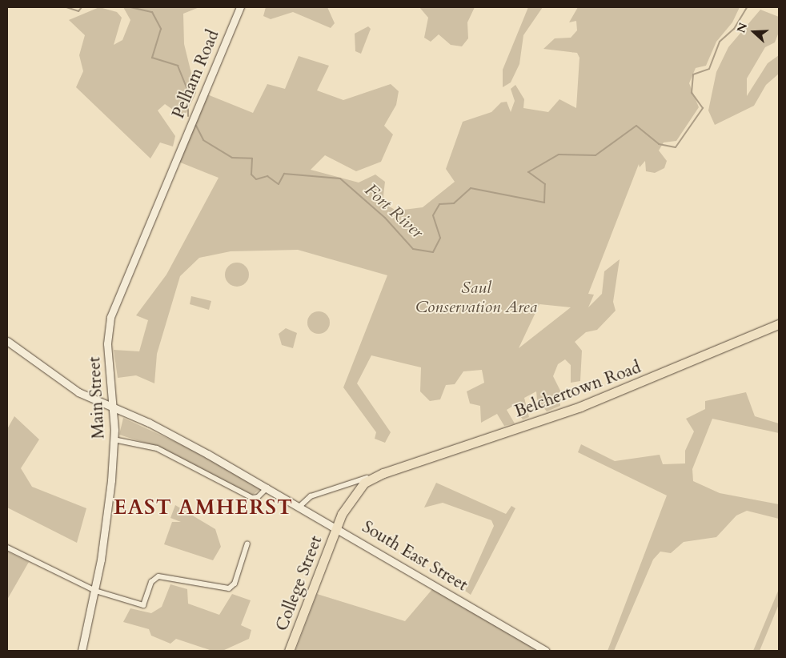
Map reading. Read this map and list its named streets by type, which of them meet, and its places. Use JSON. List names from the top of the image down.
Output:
{
  "streets": {
    "highway": ["Belchertown Road", "College Street"],
    "main road": ["Pelham Road", "Main Street", "South East Street"]
  },
  "crossings": [
    ["Pelham Road", "Main Street"],
    ["Belchertown Road", "South East Street"],
    ["Belchertown Road", "College Street"],
    ["Main Street", "South East Street"],
    ["South East Street", "College Street"]
  ],
  "districts": ["EAST AMHERST"],
  "water": ["Fort River"],
  "parks": ["Saul Conservation Area"],
  "north": "left"
}
